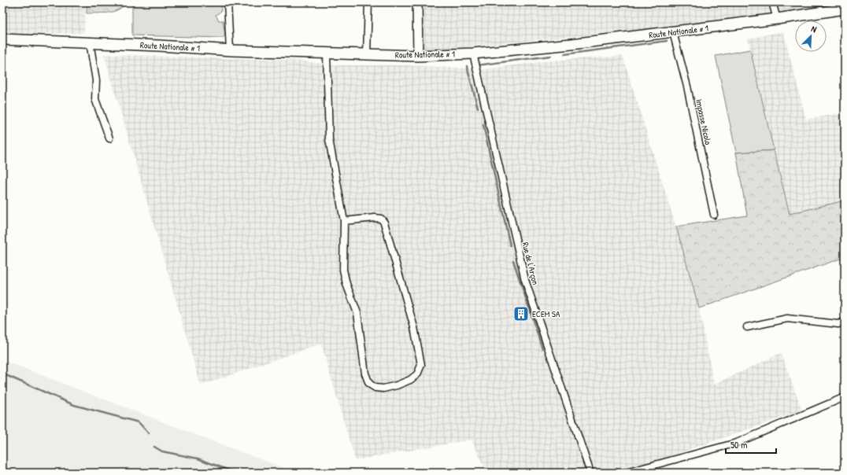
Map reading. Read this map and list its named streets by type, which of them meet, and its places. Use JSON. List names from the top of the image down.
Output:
{
  "streets": {
    "main road": ["Route Nationale # 1"],
    "street": ["Impasse Nicolo", "Rue de l'Arçon"]
  },
  "crossings": [
    ["Route Nationale # 1", "Impasse Nicolo"],
    ["Route Nationale # 1", "Rue de l'Arçon"]
  ],
  "places": {
    "building": ["ECEM SA"]
  },
  "scale_bar": "50 m",
  "north": "top right"
}
